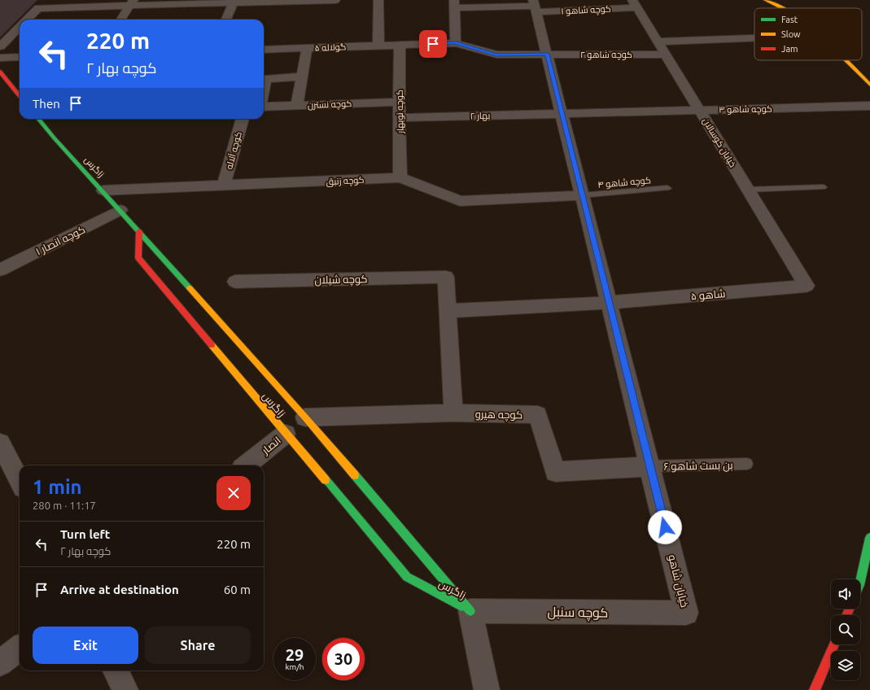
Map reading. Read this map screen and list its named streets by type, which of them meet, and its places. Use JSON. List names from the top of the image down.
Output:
{
  "streets": {
    "street": [
      "کوچه شاهو ۱",
      "گولاله ۵",
      "کوچه شاهو ۲",
      "کوچه نسترن",
      "کوچه شاهو ۳",
      "کوچه نوبهار",
      "بهار ۲",
      "خیابان کوسالان",
      "کوچه آلاله",
      "زاگرس",
      "کوچه زنبق",
      "کوچه انصار ۱",
      "کوچه شیلان",
      "شاهو ۵",
      "کوچه هیرو",
      "انصار",
      "خیابان شاهو",
      "کوچه سنبل"
    ],
    "lane": ["کوچه شاهو ۴", "بن بست شاهو ۶"]
  },
  "crossings": [
    ["کوچه شاهو ۱", "خیابان کوسالان"],
    ["کوچه شاهو ۱", "خیابان شاهو"],
    ["گولاله ۵", "کوچه شاهو ۲"],
    ["گولاله ۵", "کوچه نوبهار"],
    ["کوچه شاهو ۲", "خیابان کوسالان"],
    ["کوچه شاهو ۲", "خیابان شاهو"],
    ["کوچه نسترن", "کوچه نوبهار"],
    ["کوچه شاهو ۳", "بهار ۲"],
    ["کوچه شاهو ۳", "خیابان کوسالان"],
    ["کوچه شاهو ۳", "خیابان شاهو"],
    ["کوچه نوبهار", "بهار ۲"],
    ["کوچه نوبهار", "کوچه زنبق"],
    ["بهار ۲", "خیابان شاهو"],
    ["خیابان کوسالان", "شاهو ۵"],
    ["کوچه آلاله", "کوچه زنبق"],
    ["زاگرس", "کوچه زنبق"],
    ["زاگرس", "کوچه انصار ۱"],
    ["زاگرس", "کوچه هیرو"],
    ["زاگرس", "انصار"],
    ["زاگرس", "کوچه سنبل"],
    ["کوچه زنبق", "کوچه شاهو ۴"],
    ["کوچه زنبق", "خیابان شاهو"],
    ["کوچه شاهو ۴", "خیابان شاهو"],
    ["شاهو ۵", "خیابان شاهو"],
    ["کوچه هیرو", "بن بست شاهو ۶"],
    ["کوچه هیرو", "خیابان شاهو"],
    ["بن بست شاهو ۶", "خیابان شاهو"],
    ["خیابان شاهو", "کوچه سنبل"]
  ],
  "legend": ["Fast", "Slow", "Jam"],
  "page": {
    "turn": ["220 m", "کوچه بهار ۲"],
    "then": "Then",
    "heading": ["1 min", "280 m · 11:17"],
    "list": [
      {
        "name": "Turn left",
        "note": "کوچه بهار ۲",
        "value": "220 m"
      },
      {
        "name": "Arrive at destination",
        "value": "60 m"
      }
    ],
    "buttons": ["Exit", "Share"],
    "speed": "29 km/h",
    "limit": "30"
  }
}
